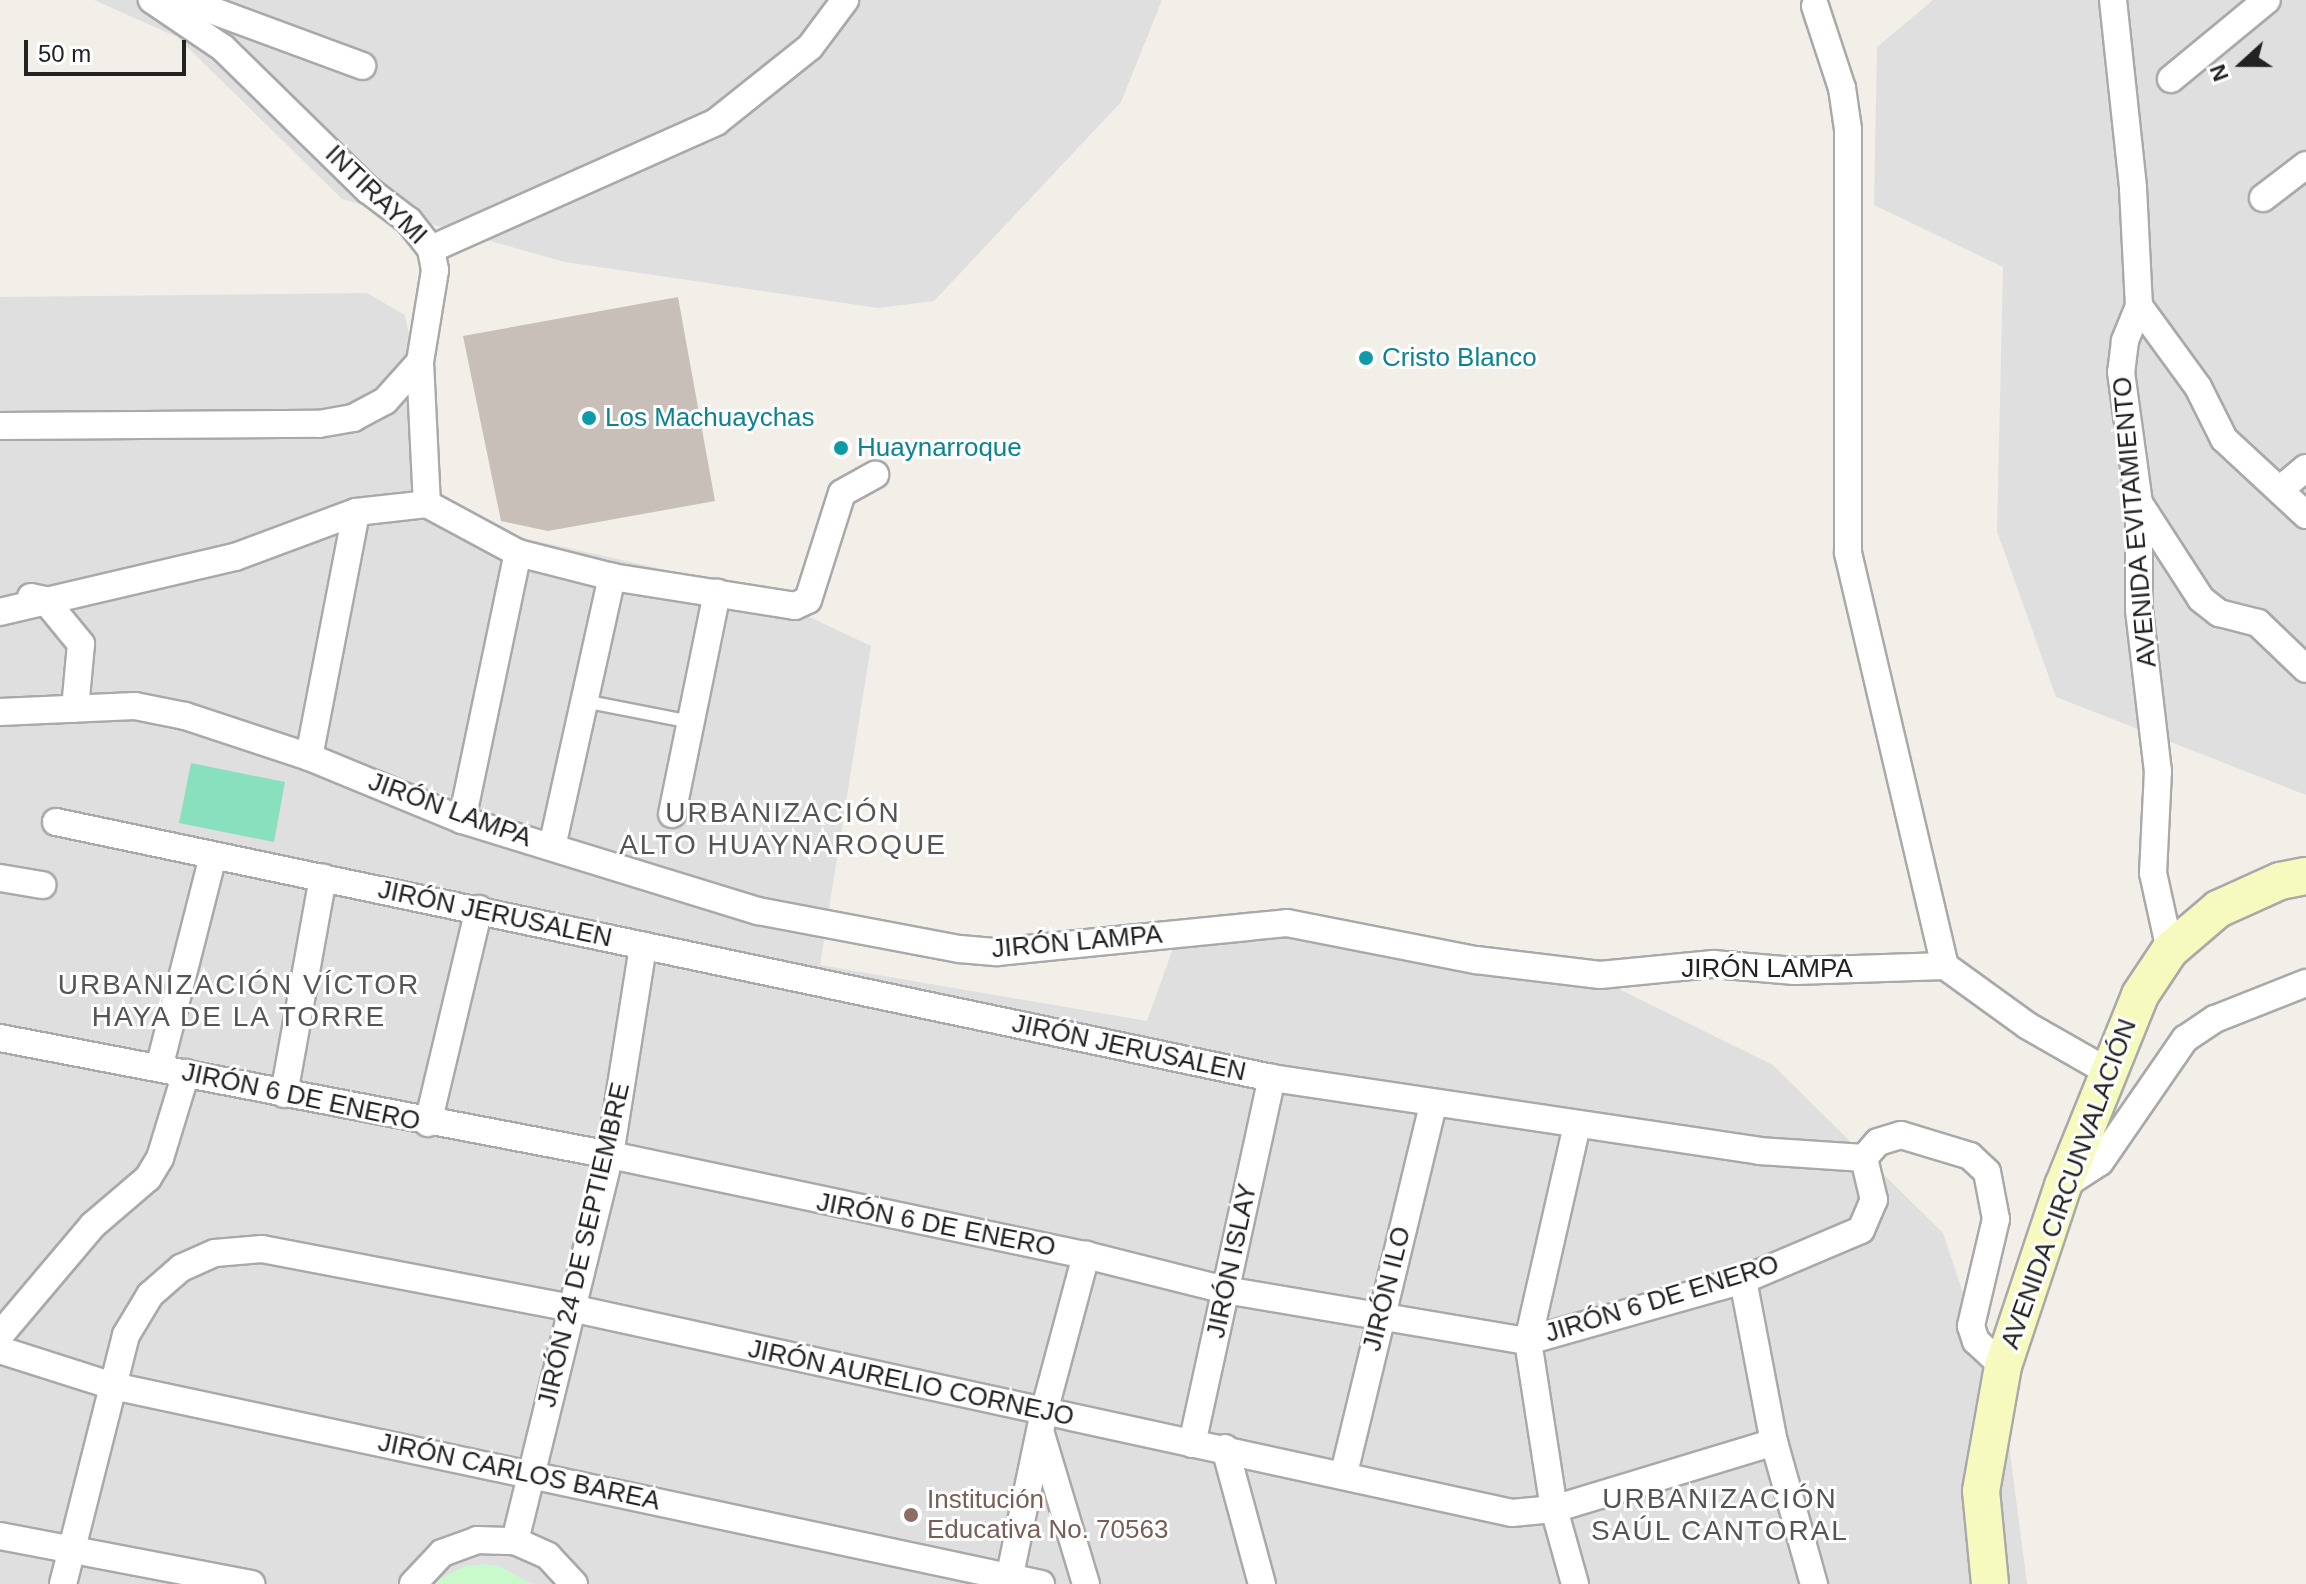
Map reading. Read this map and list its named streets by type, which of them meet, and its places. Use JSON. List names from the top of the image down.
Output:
{
  "streets": {
    "main road": ["AVENIDA CIRCUNVALACIÓN"],
    "street": [
      "INTIRAYMI",
      "AVENIDA EVITAMIENTO",
      "JIRÓN LAMPA",
      "JIRÓN JERUSALEN",
      "JIRÓN 6 DE ENERO",
      "JIRÓN 24 DE SEPTIEMBRE",
      "JIRÓN ISLAY",
      "JIRÓN ILO",
      "JIRÓN AURELIO CORNEJO",
      "JIRÓN CARLOS BAREA"
    ]
  },
  "crossings": [
    ["AVENIDA EVITAMIENTO", "AVENIDA CIRCUNVALACIÓN"],
    ["JIRÓN JERUSALEN", "JIRÓN 6 DE ENERO"],
    ["JIRÓN JERUSALEN", "JIRÓN 24 DE SEPTIEMBRE"],
    ["JIRÓN JERUSALEN", "JIRÓN ISLAY"],
    ["JIRÓN JERUSALEN", "JIRÓN ILO"],
    ["JIRÓN 6 DE ENERO", "JIRÓN 24 DE SEPTIEMBRE"],
    ["JIRÓN 6 DE ENERO", "JIRÓN ISLAY"],
    ["JIRÓN 6 DE ENERO", "JIRÓN ILO"],
    ["JIRÓN 24 DE SEPTIEMBRE", "JIRÓN AURELIO CORNEJO"],
    ["JIRÓN 24 DE SEPTIEMBRE", "JIRÓN CARLOS BAREA"],
    ["JIRÓN ISLAY", "JIRÓN AURELIO CORNEJO"],
    ["JIRÓN ILO", "JIRÓN AURELIO CORNEJO"],
    ["JIRÓN AURELIO CORNEJO", "JIRÓN CARLOS BAREA"]
  ],
  "districts": ["URBANIZACIÓN ALTO HUAYNAROQUE", "URBANIZACIÓN VÍCTOR HAYA DE LA TORRE", "URBANIZACIÓN SAÚL CANTORAL"],
  "places": [
    "Cristo Blanco",
    "Los Machuaychas",
    "Huaynarroque",
    "Institución Educativa No. 70563"
  ],
  "scale_bar": "50 m",
  "north": "left"
}
